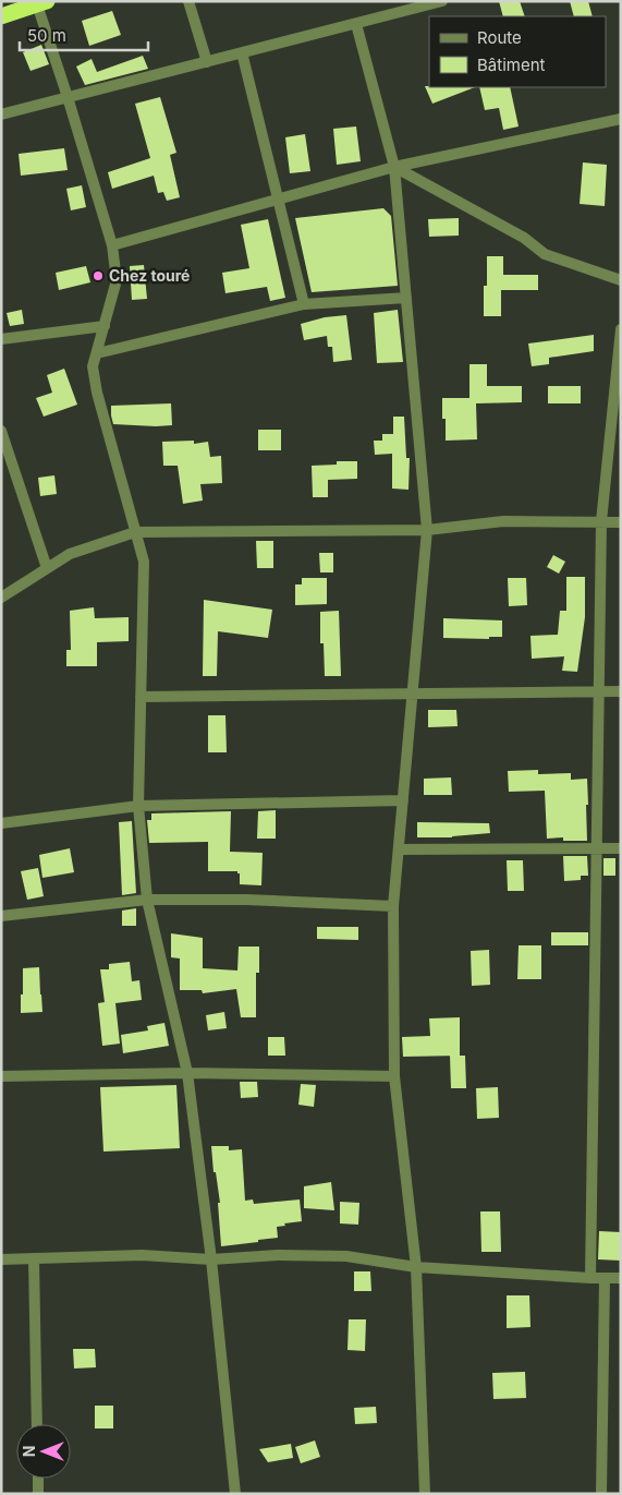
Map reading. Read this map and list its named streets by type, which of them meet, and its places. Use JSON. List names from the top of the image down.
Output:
{
  "places": ["Chez touré"],
  "legend": ["Route", "Bâtiment"],
  "scale_bar": "50 m",
  "north": "left"
}
